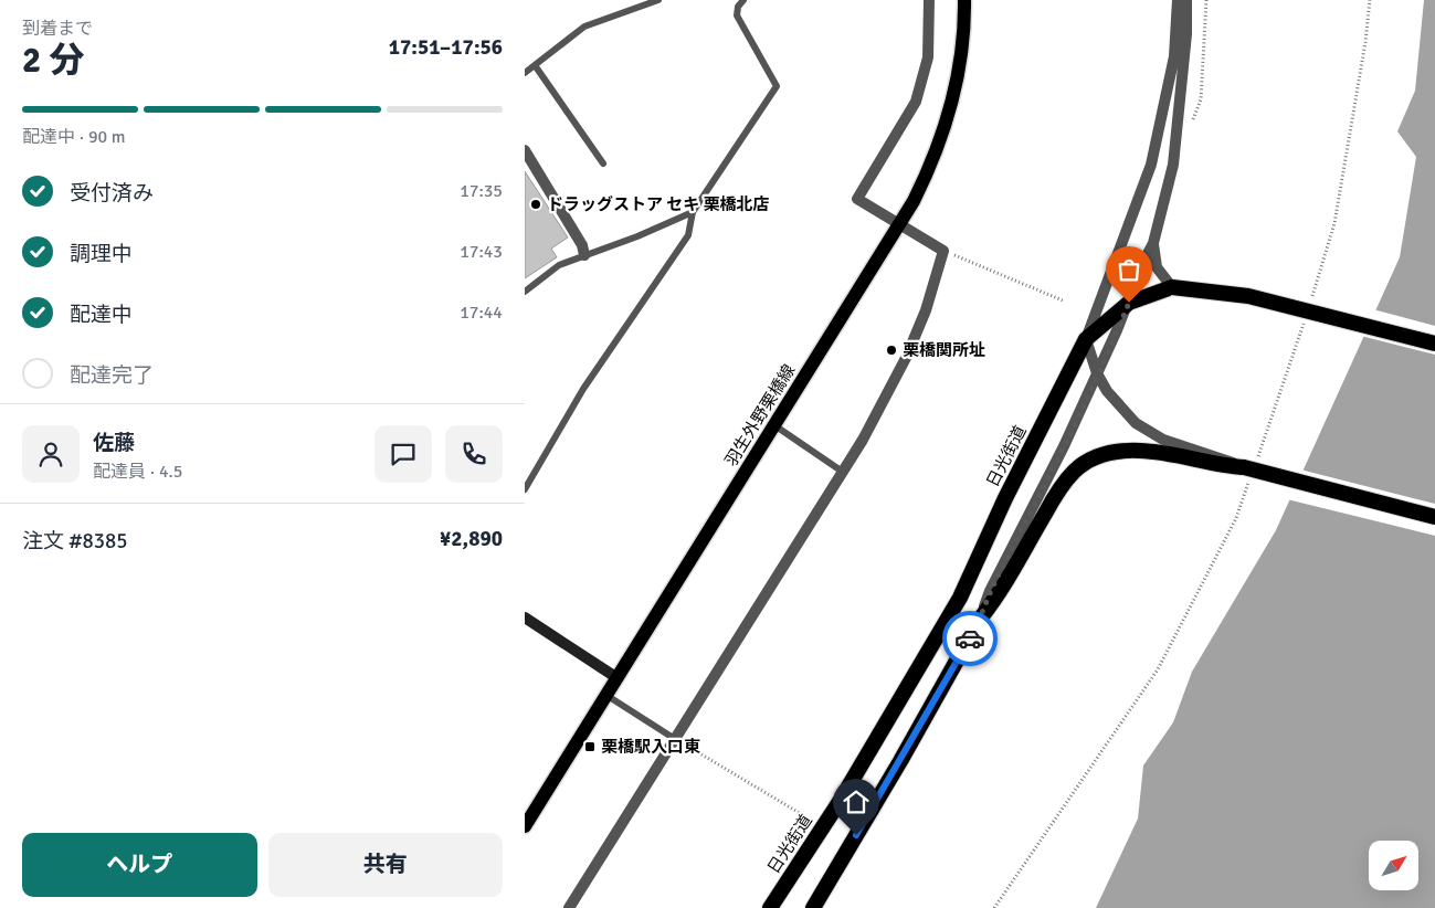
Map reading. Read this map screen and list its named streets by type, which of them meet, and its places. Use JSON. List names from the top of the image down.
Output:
{
  "streets": {
    "highway": ["日光街道"],
    "main road": ["羽生外野栗橋線"]
  },
  "places": {
    "other": ["ドラッグストア セキ 栗橋北店", "栗橋関所址"],
    "transit": ["栗橋駅入口東"]
  },
  "north": "top right",
  "page": {
    "heading": ["2 分", "到着まで", "17:51–17:56"],
    "panel": [
      "佐藤",
      "配達員 · 4.5",
      "注文 #8385",
      "¥2,890"
    ],
    "bar": "配達中 · 90 m",
    "list": [
      ["受付済み", "17:35"],
      ["調理中", "17:43"],
      ["配達中", "17:44"],
      "配達完了"
    ],
    "buttons": ["ヘルプ", "共有"]
  }
}
